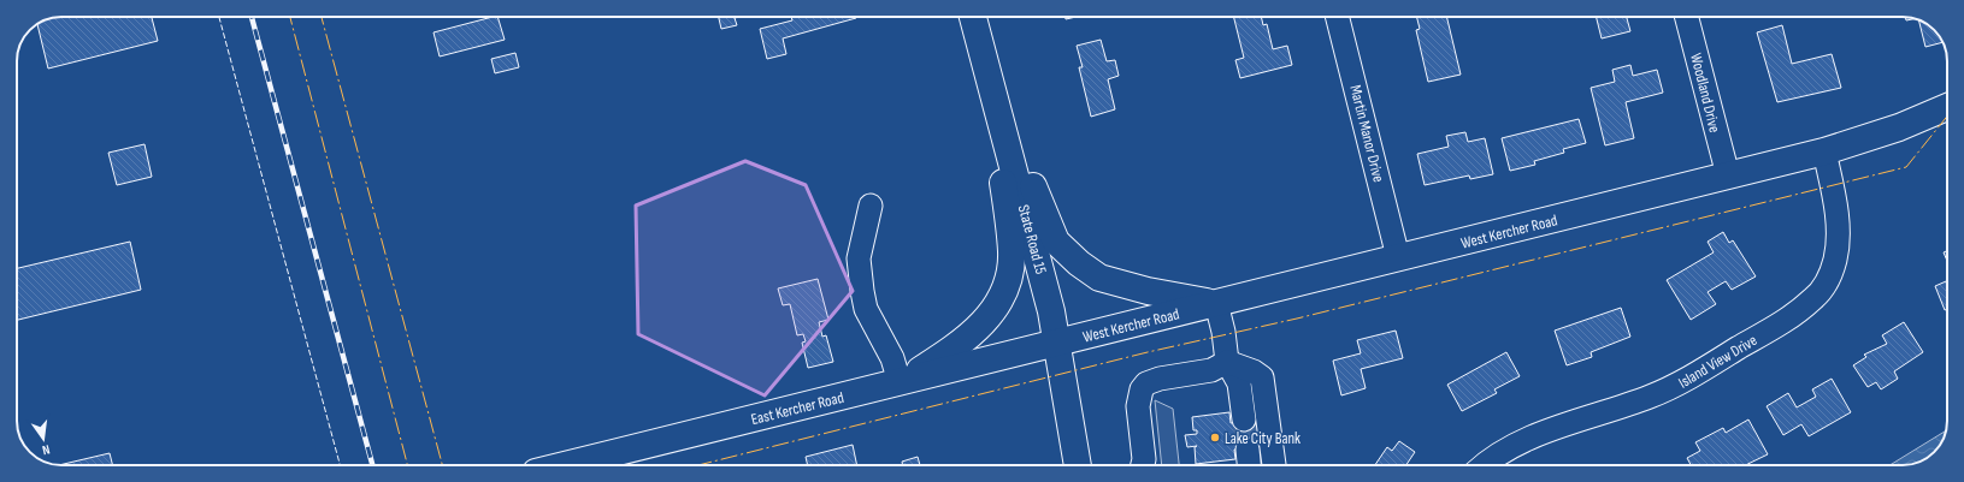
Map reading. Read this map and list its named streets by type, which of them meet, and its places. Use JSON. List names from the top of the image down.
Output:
{
  "streets": {
    "main road": ["West Kercher Road", "State Road 15", "East Kercher Road"],
    "street": ["Woodland Drive", "Martin Manor Drive", "Island View Drive"]
  },
  "crossings": [
    ["Woodland Drive", "West Kercher Road"],
    ["Martin Manor Drive", "West Kercher Road"],
    ["West Kercher Road", "State Road 15"],
    ["West Kercher Road", "Island View Drive"],
    ["West Kercher Road", "East Kercher Road"],
    ["State Road 15", "East Kercher Road"]
  ],
  "places": ["Lake City Bank"],
  "north": "bottom"
}
